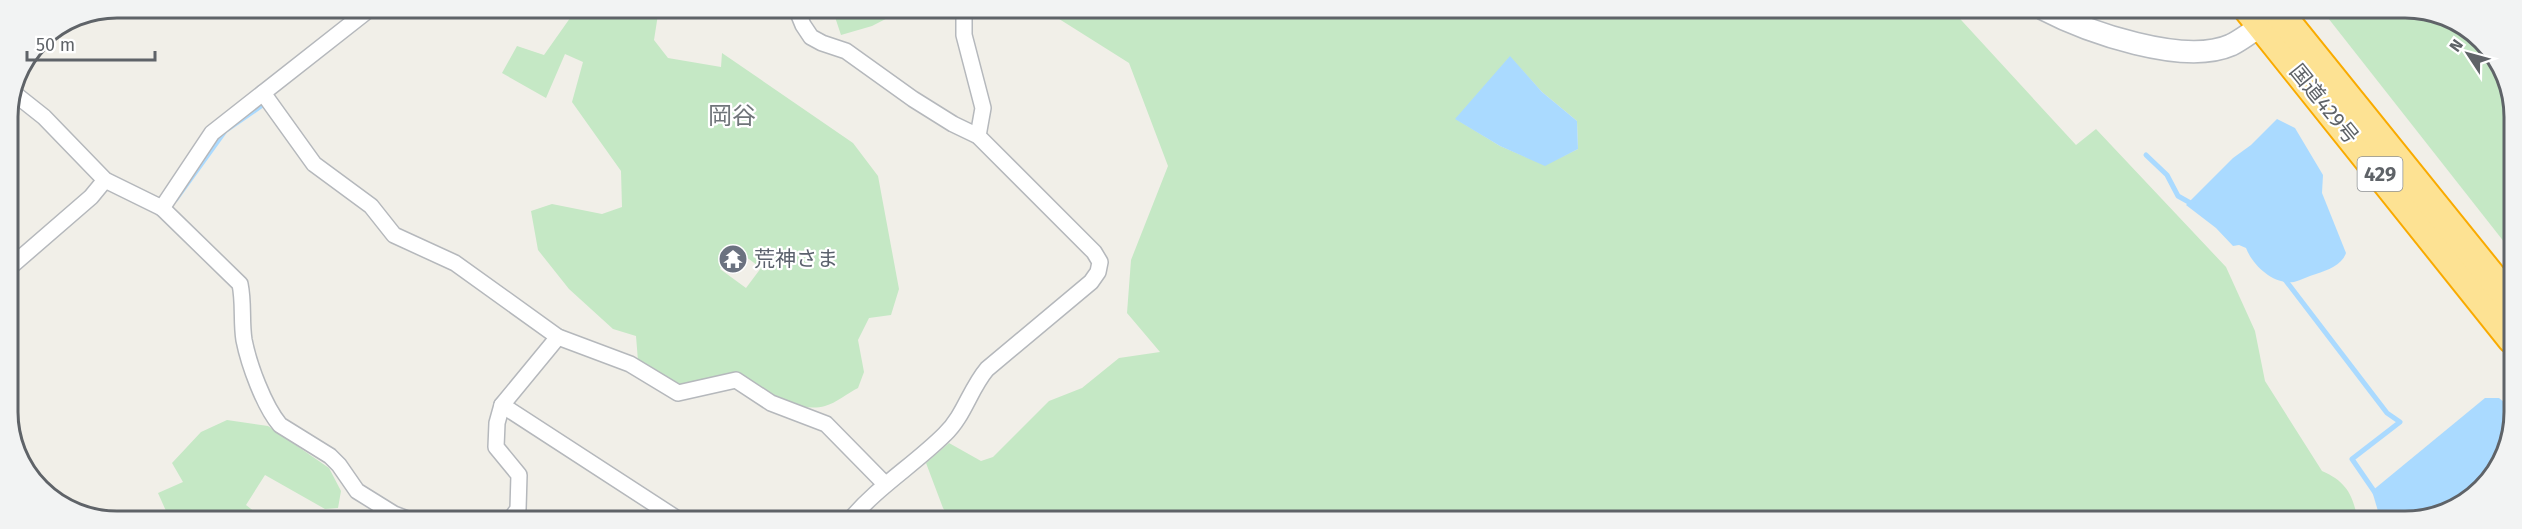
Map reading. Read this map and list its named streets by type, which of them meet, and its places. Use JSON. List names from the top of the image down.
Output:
{
  "streets": {
    "highway": ["国道429号", "429"]
  },
  "districts": ["岡谷"],
  "places": {
    "temple": ["荒神さま"]
  },
  "scale_bar": "50 m",
  "north": "top left"
}
